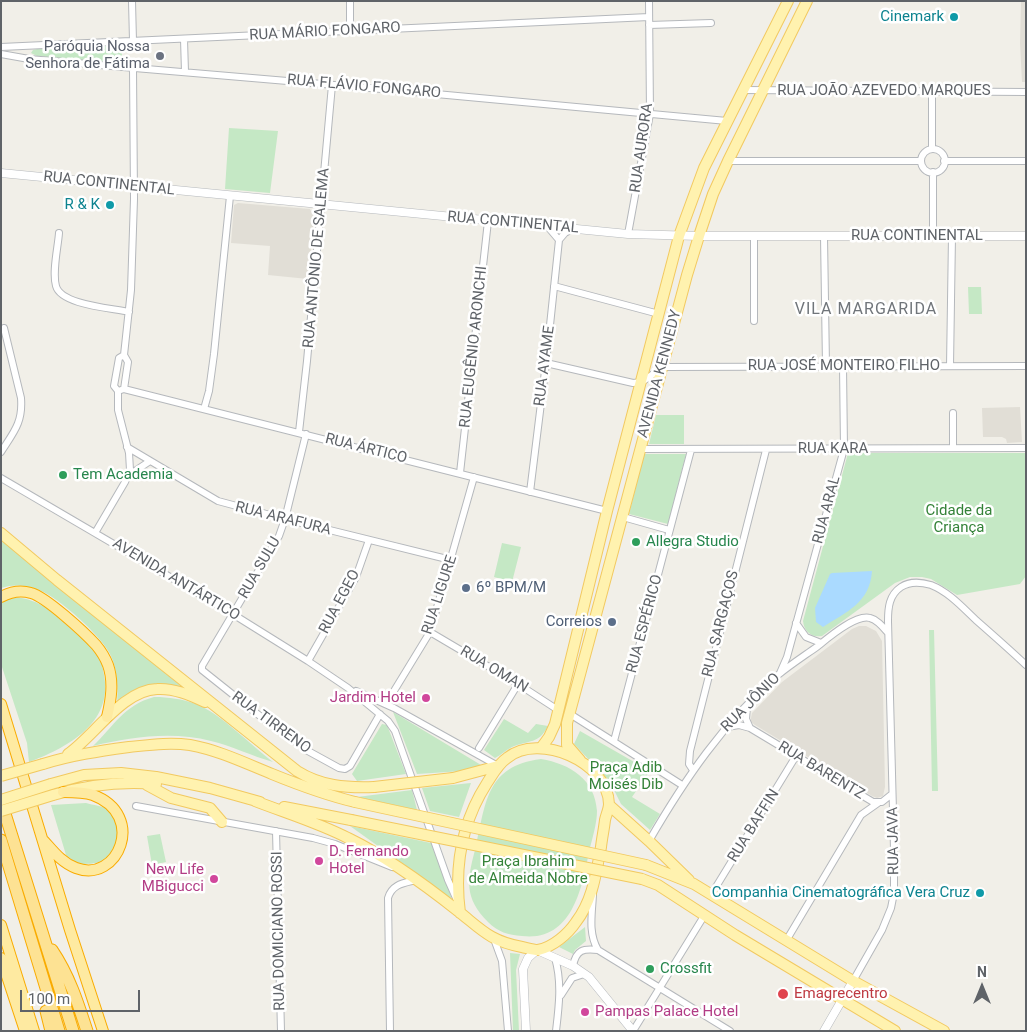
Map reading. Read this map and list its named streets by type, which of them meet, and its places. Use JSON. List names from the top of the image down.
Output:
{
  "streets": {
    "main road": ["AVENIDA KENNEDY"],
    "street": [
      "RUA MÁRIO FONGARO",
      "RUA FLÁVIO FONGARO",
      "RUA JOÃO AZEVEDO MARQUES",
      "RUA AURORA",
      "RUA CONTINENTAL",
      "RUA ANTÔNIO DE SALEMA",
      "RUA EUGÊNIO ARONCHI",
      "RUA AYAME",
      "RUA JOSÉ MONTEIRO FILHO",
      "RUA ÁRTICO",
      "RUA KARA",
      "RUA ARAL",
      "RUA ARAFURA",
      "RUA SULU",
      "AVENIDA ANTÁRTICO",
      "RUA LIGURE",
      "RUA EGEO",
      "RUA ESPÉRICO",
      "RUA SARGAÇOS",
      "RUA OMAN",
      "RUA JÔNIO",
      "RUA TIRRENO",
      "RUA BARENTZ",
      "RUA BAFFIN",
      "RUA JAVA",
      "RUA DOMICIANO ROSSI"
    ]
  },
  "crossings": [
    ["RUA MÁRIO FONGARO", "RUA AURORA"],
    ["RUA FLÁVIO FONGARO", "RUA AURORA"],
    ["RUA FLÁVIO FONGARO", "RUA ANTÔNIO DE SALEMA"],
    ["RUA FLÁVIO FONGARO", "AVENIDA KENNEDY"],
    ["RUA JOÃO AZEVEDO MARQUES", "AVENIDA KENNEDY"],
    ["RUA AURORA", "RUA CONTINENTAL"],
    ["RUA CONTINENTAL", "RUA ANTÔNIO DE SALEMA"],
    ["RUA CONTINENTAL", "RUA EUGÊNIO ARONCHI"],
    ["RUA CONTINENTAL", "AVENIDA KENNEDY"],
    ["RUA ANTÔNIO DE SALEMA", "RUA ÁRTICO"],
    ["RUA EUGÊNIO ARONCHI", "RUA ÁRTICO"],
    ["RUA AYAME", "RUA ÁRTICO"],
    ["RUA JOSÉ MONTEIRO FILHO", "AVENIDA KENNEDY"],
    ["RUA JOSÉ MONTEIRO FILHO", "RUA ARAL"],
    ["AVENIDA KENNEDY", "RUA ÁRTICO"],
    ["AVENIDA KENNEDY", "RUA KARA"],
    ["AVENIDA KENNEDY", "AVENIDA ANTÁRTICO"],
    ["AVENIDA KENNEDY", "RUA OMAN"],
    ["RUA ÁRTICO", "RUA SULU"],
    ["RUA ÁRTICO", "RUA LIGURE"],
    ["RUA KARA", "RUA ARAL"],
    ["RUA KARA", "RUA ESPÉRICO"],
    ["RUA KARA", "RUA SARGAÇOS"],
    ["RUA ARAL", "RUA JÔNIO"],
    ["RUA ARAFURA", "RUA SULU"],
    ["RUA ARAFURA", "RUA LIGURE"],
    ["RUA ARAFURA", "RUA EGEO"],
    ["RUA SULU", "AVENIDA ANTÁRTICO"],
    ["RUA SULU", "RUA TIRRENO"],
    ["AVENIDA ANTÁRTICO", "RUA LIGURE"],
    ["AVENIDA ANTÁRTICO", "RUA EGEO"],
    ["AVENIDA ANTÁRTICO", "RUA TIRRENO"],
    ["RUA LIGURE", "RUA OMAN"],
    ["RUA SARGAÇOS", "RUA JÔNIO"],
    ["RUA JÔNIO", "RUA BARENTZ"],
    ["RUA JÔNIO", "RUA JAVA"],
    ["RUA BARENTZ", "RUA BAFFIN"],
    ["RUA BARENTZ", "RUA JAVA"]
  ],
  "districts": ["VILA MARGARIDA"],
  "parks": ["Cidade da Criança", "Praça Adib Moisés Dib", "Praça Ibrahim de Almeida Nobre"],
  "places": [
    "Cinemark",
    "Paróquia Nossa Senhora de Fátima",
    "R & K",
    "Tem Academia",
    "Allegra Studio",
    "6º BPM/M",
    "Correios",
    "Jardim Hotel",
    "D. Fernando Hotel",
    "New Life MBigucci",
    "Companhia Cinematográfica Vera Cruz",
    "Crossfit",
    "Emagrecentro",
    "Pampas Palace Hotel"
  ],
  "scale_bar": "100 m",
  "north": "top"
}
